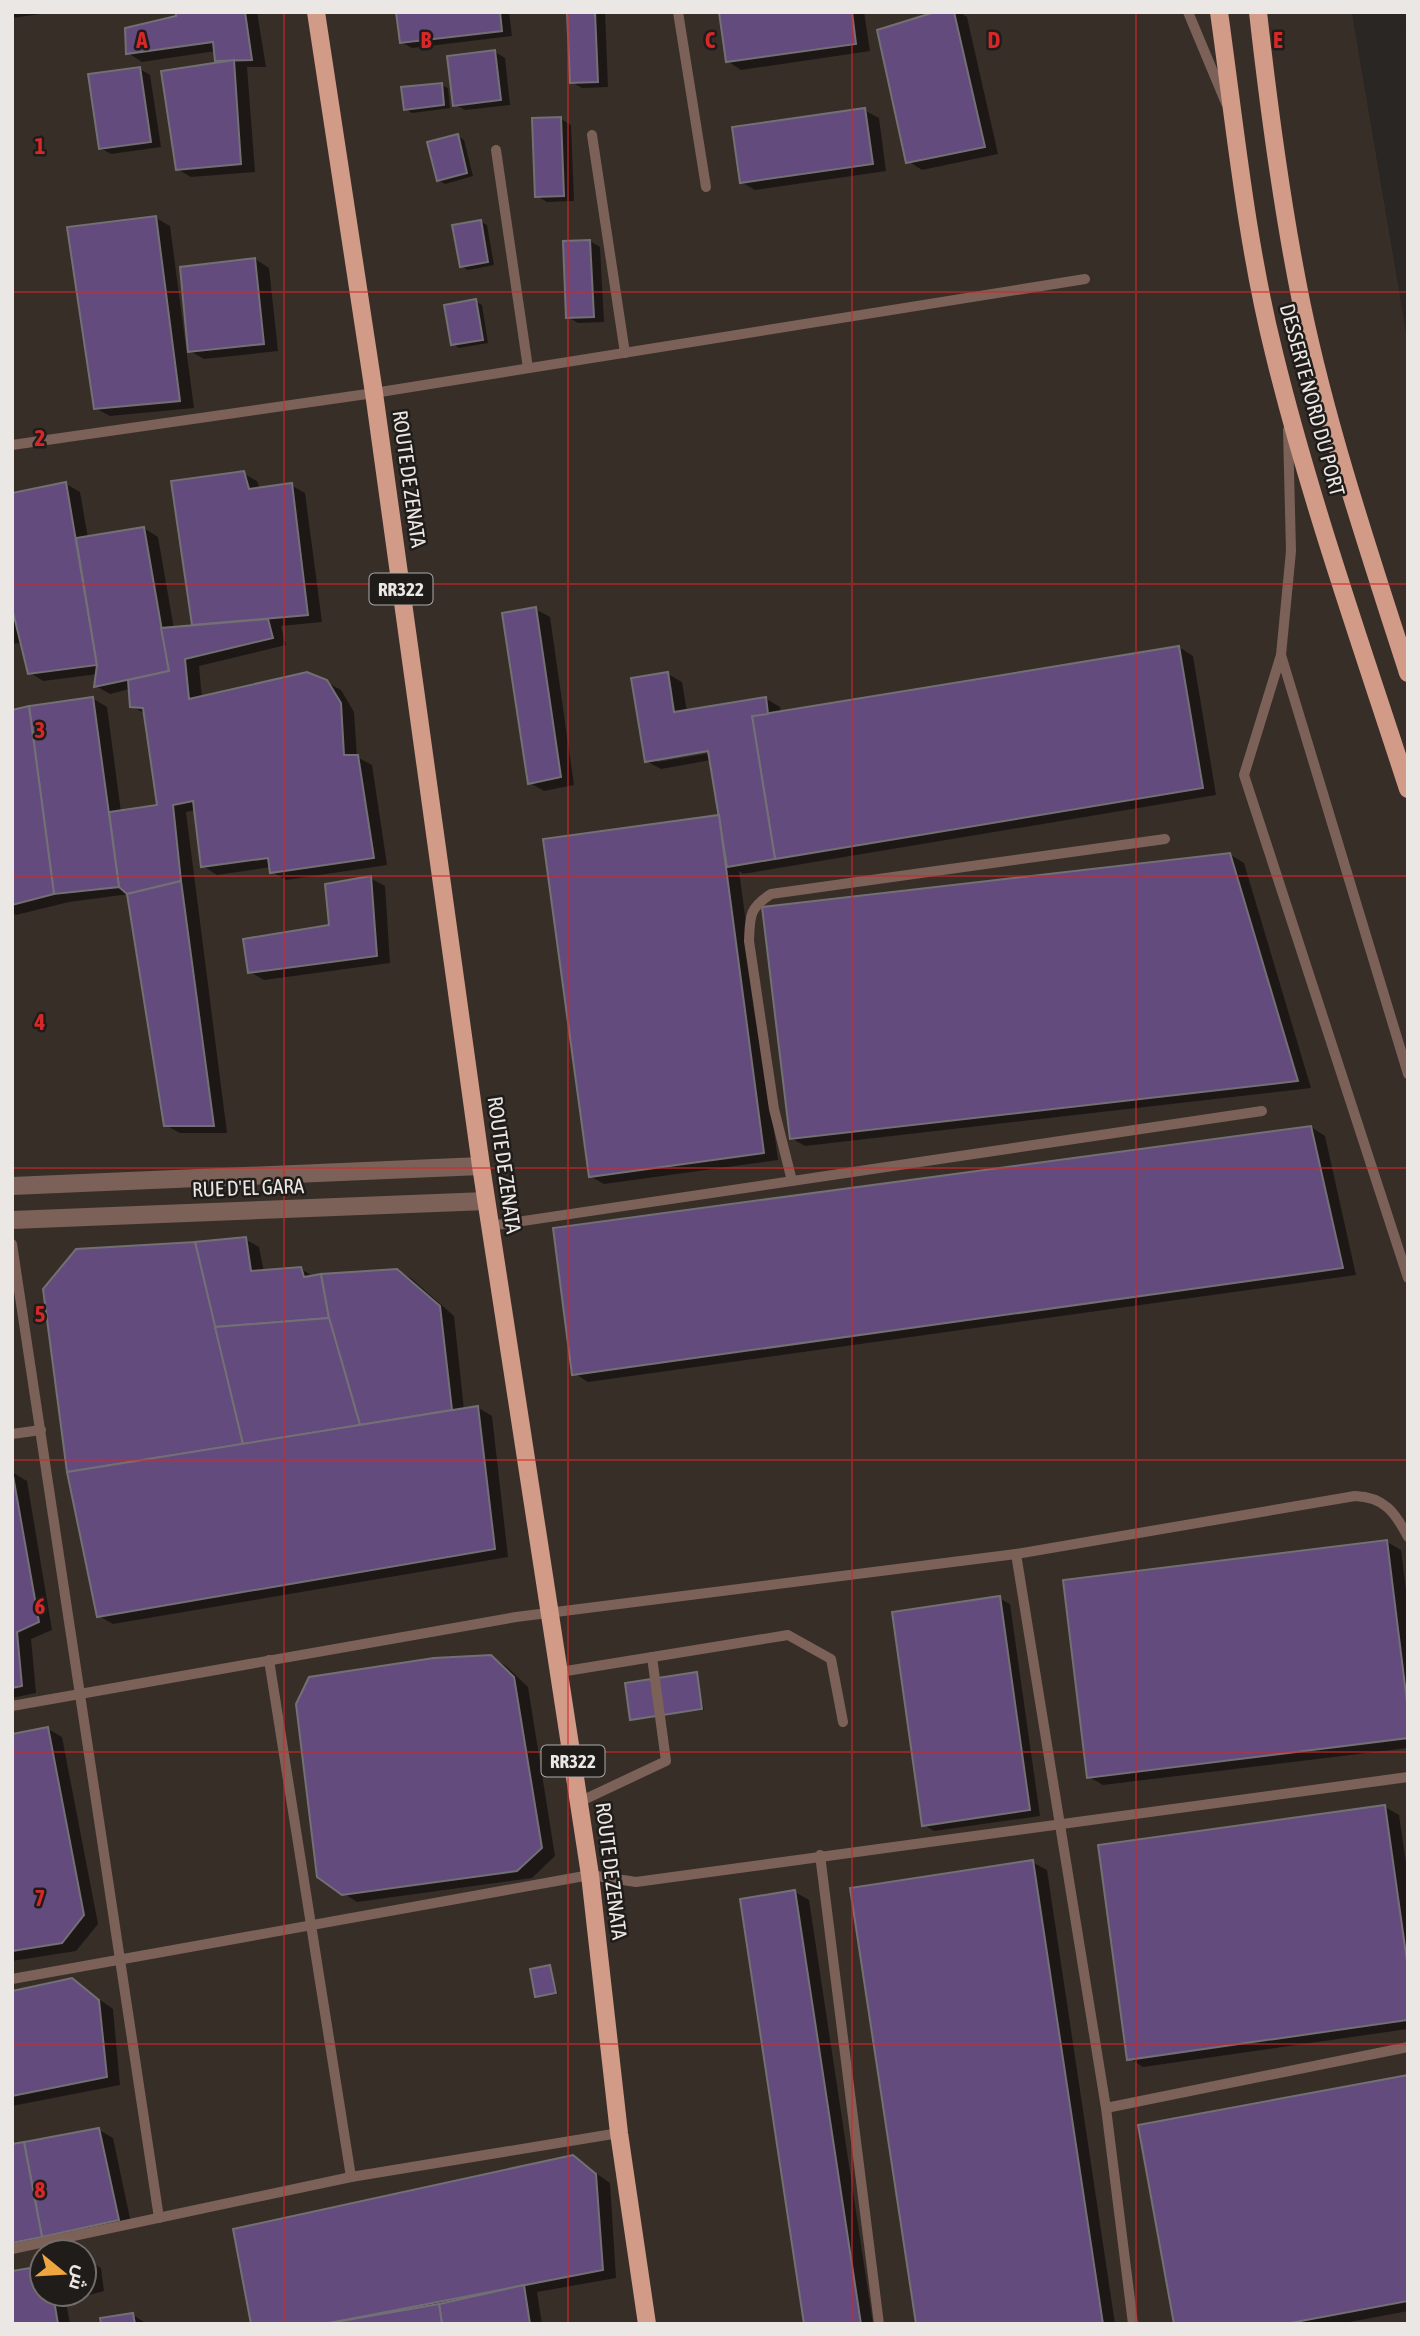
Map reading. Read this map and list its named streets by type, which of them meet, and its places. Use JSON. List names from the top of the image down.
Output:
{
  "streets": {
    "main road": ["DESSERTE NORD DU PORT", "ROUTE DE ZENATA", "RR322"],
    "street": ["RUE D'EL GARA"]
  },
  "crossings": [
    ["ROUTE DE ZENATA", "RUE D'EL GARA"]
  ],
  "north": "right",
  "grid": {
    "columns": [
      "A",
      "B",
      "C",
      "D",
      "E"
    ],
    "rows": [
      "1",
      "2",
      "3",
      "4",
      "5",
      "6",
      "7",
      "8"
    ]
  }
}
